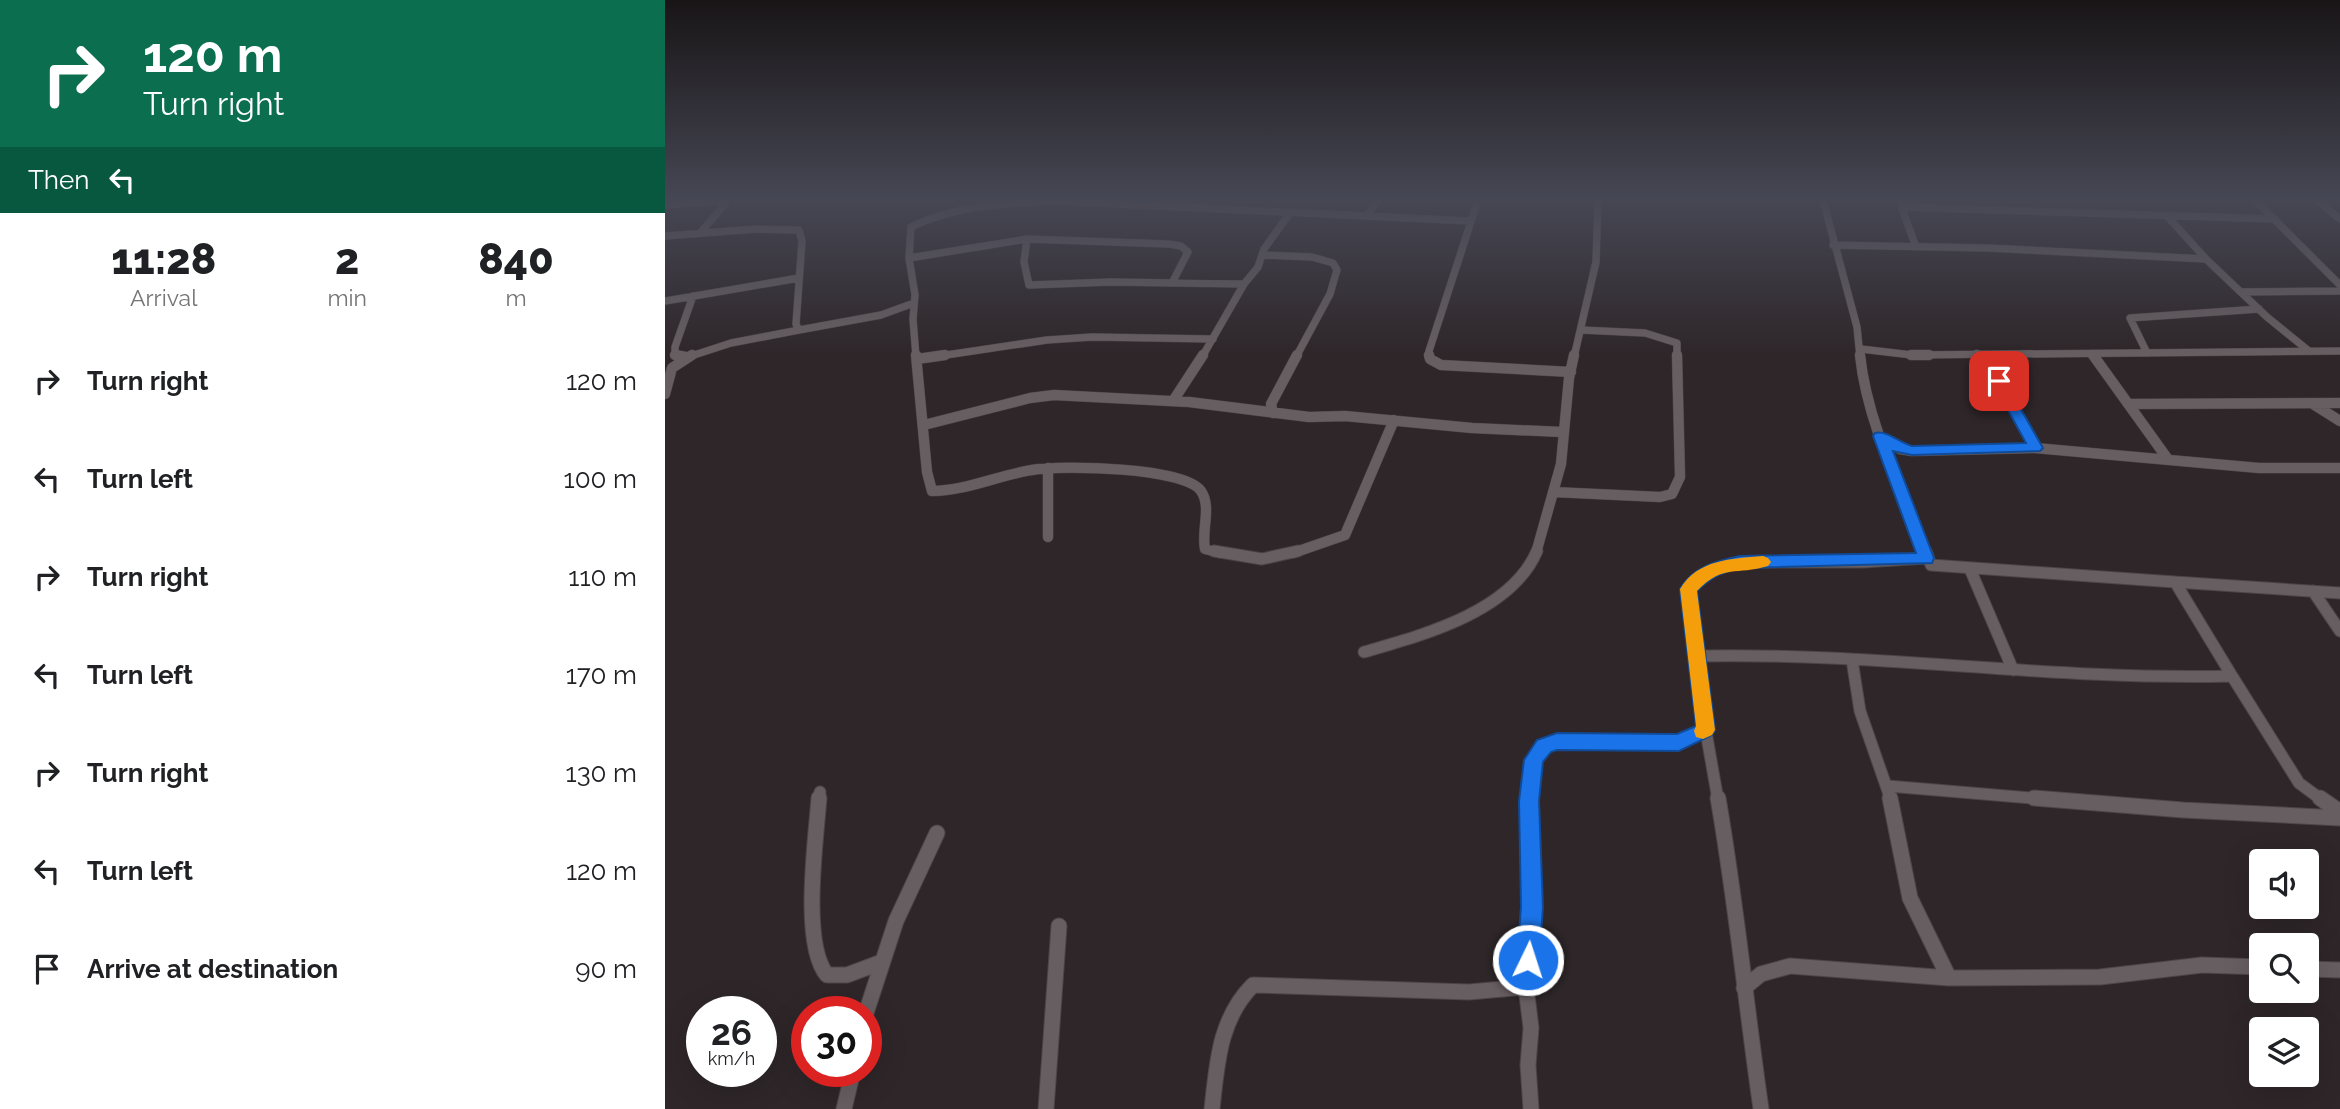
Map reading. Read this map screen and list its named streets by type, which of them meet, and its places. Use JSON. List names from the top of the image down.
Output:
{
  "page": {
    "turn": ["120 m", "Turn right"],
    "then": "Then",
    "eta": [
      "11:28",
      "Arrival",
      "2",
      "min",
      "840",
      "m"
    ],
    "list": [
      {
        "name": "Turn right",
        "value": "120 m"
      },
      {
        "name": "Turn left",
        "value": "100 m"
      },
      {
        "name": "Turn right",
        "value": "110 m"
      },
      {
        "name": "Turn left",
        "value": "170 m"
      },
      {
        "name": "Turn right",
        "value": "130 m"
      },
      {
        "name": "Turn left",
        "value": "120 m"
      },
      {
        "name": "Arrive at destination",
        "value": "90 m"
      }
    ],
    "speed": "26 km/h",
    "limit": "30"
  }
}
